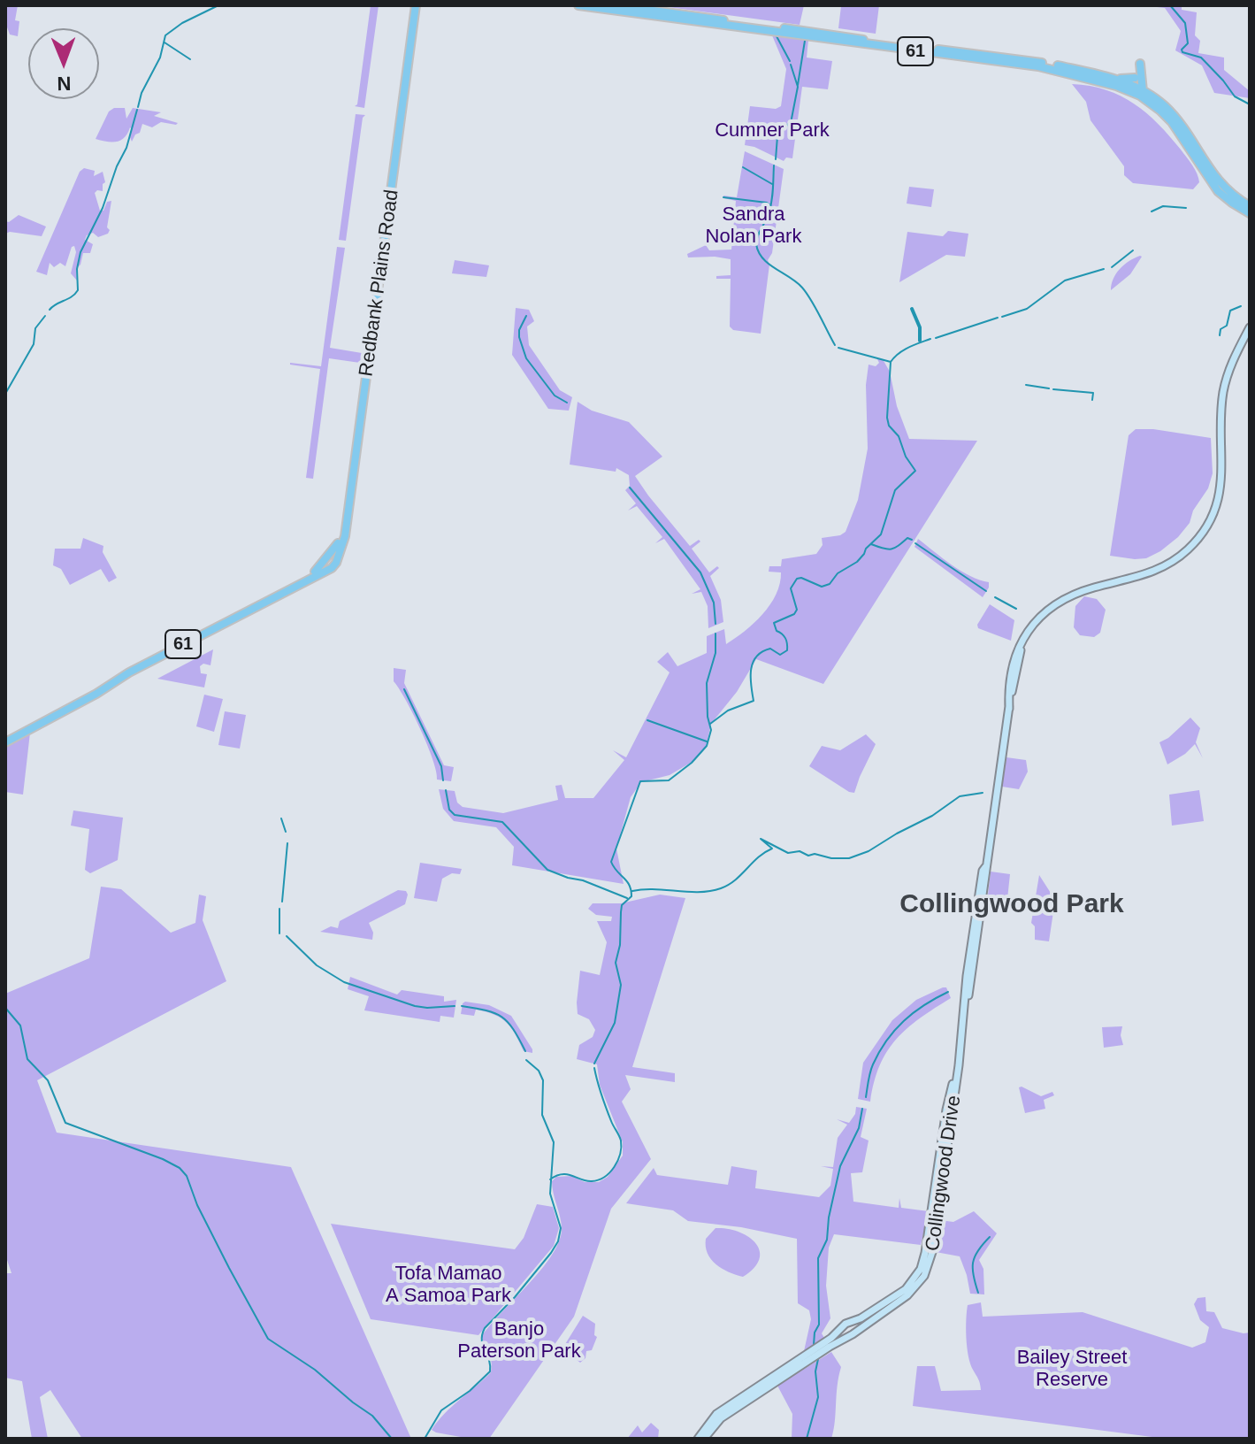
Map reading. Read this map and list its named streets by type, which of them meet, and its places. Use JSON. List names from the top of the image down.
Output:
{
  "streets": {
    "main road": ["61", "Redbank Plains Road", "Collingwood Drive"]
  },
  "crossings": [
    ["61", "Redbank Plains Road"]
  ],
  "districts": ["Collingwood Park"],
  "parks": [
    "Cumner Park",
    "Sandra Nolan Park",
    "Tofa Mamao A Samoa Park",
    "Banjo Paterson Park",
    "Bailey Street Reserve"
  ],
  "north": "bottom"
}
